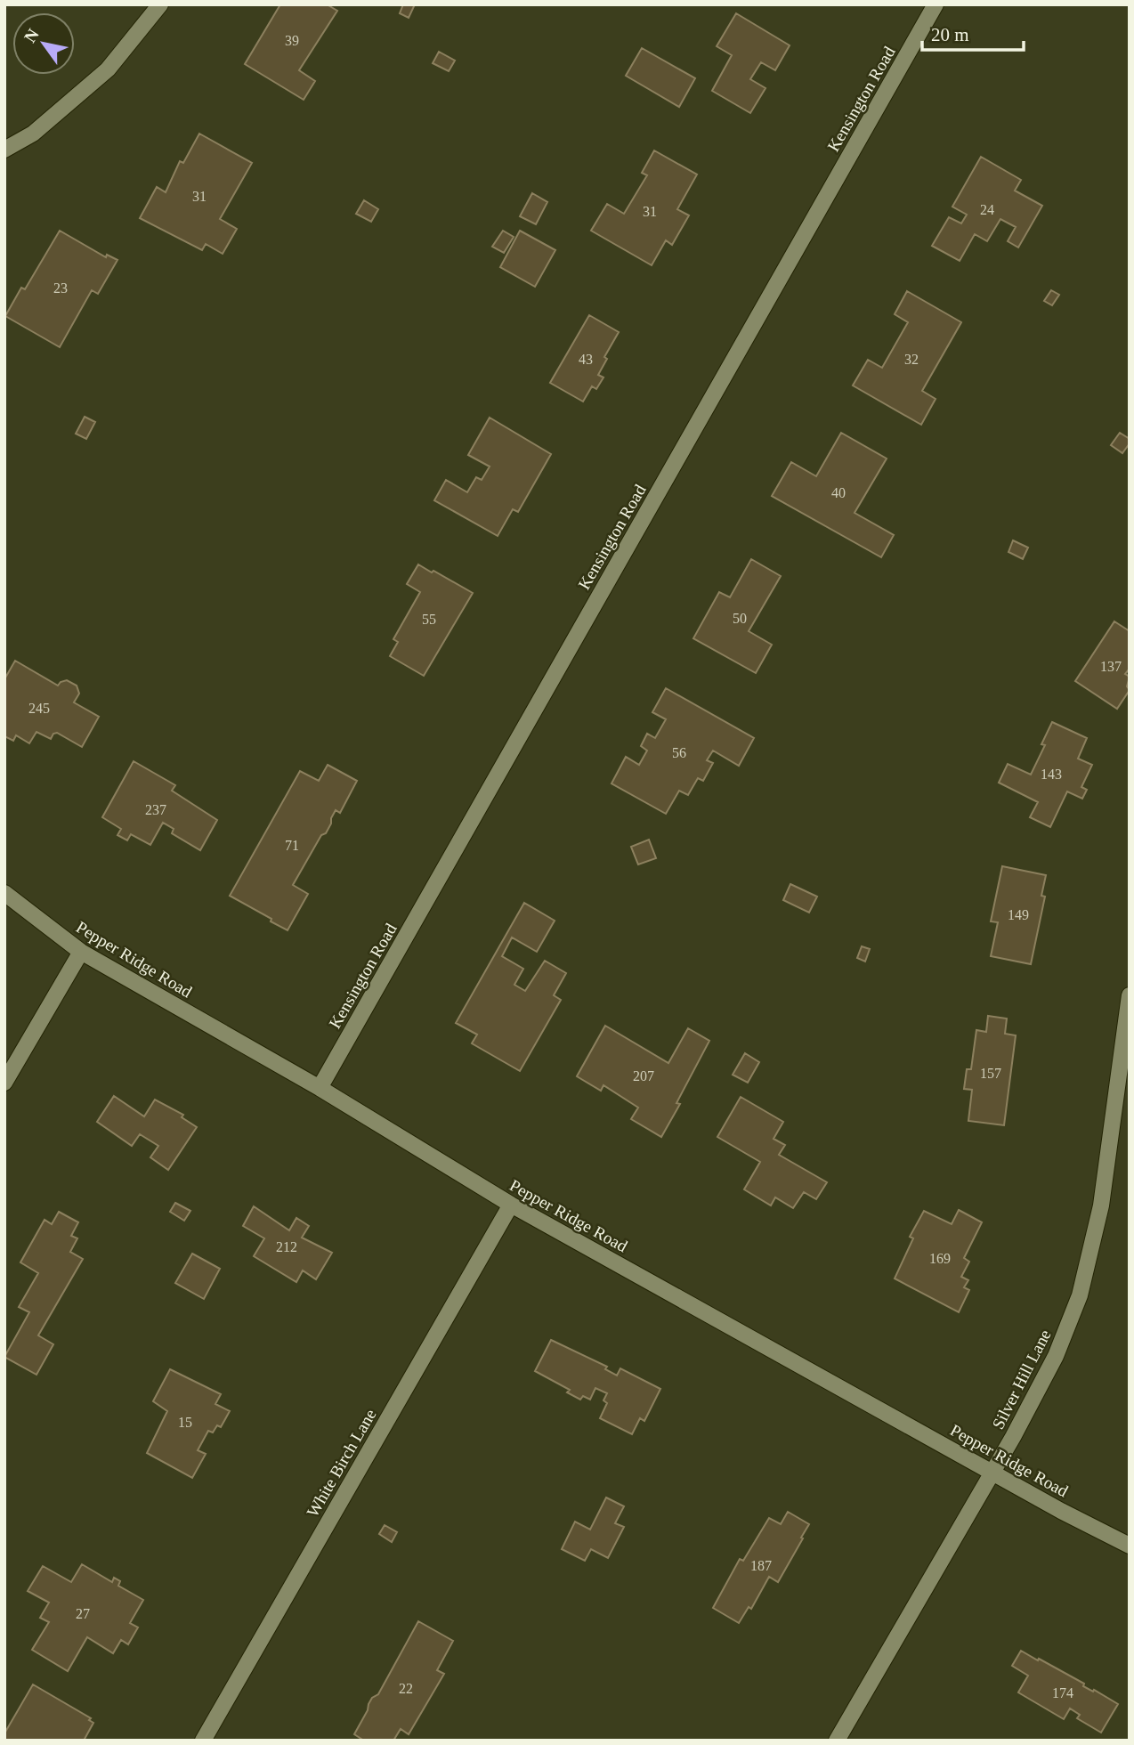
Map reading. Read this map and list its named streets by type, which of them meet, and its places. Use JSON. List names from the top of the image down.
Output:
{
  "streets": {
    "street": [
      "Kensington Road",
      "Pepper Ridge Road",
      "Silver Hill Lane",
      "White Birch Lane"
    ]
  },
  "crossings": [
    ["Kensington Road", "Pepper Ridge Road"],
    ["Pepper Ridge Road", "Silver Hill Lane"],
    ["Pepper Ridge Road", "White Birch Lane"]
  ],
  "house_numbers": [
    "39",
    "31",
    "24",
    "31",
    "23",
    "43",
    "32",
    "40",
    "50",
    "55",
    "137",
    "245",
    "56",
    "143",
    "237",
    "71",
    "149",
    "157",
    "207",
    "212",
    "169",
    "15",
    "187",
    "27",
    "22",
    "174"
  ],
  "scale_bar": "20 m",
  "north": "top left"
}
